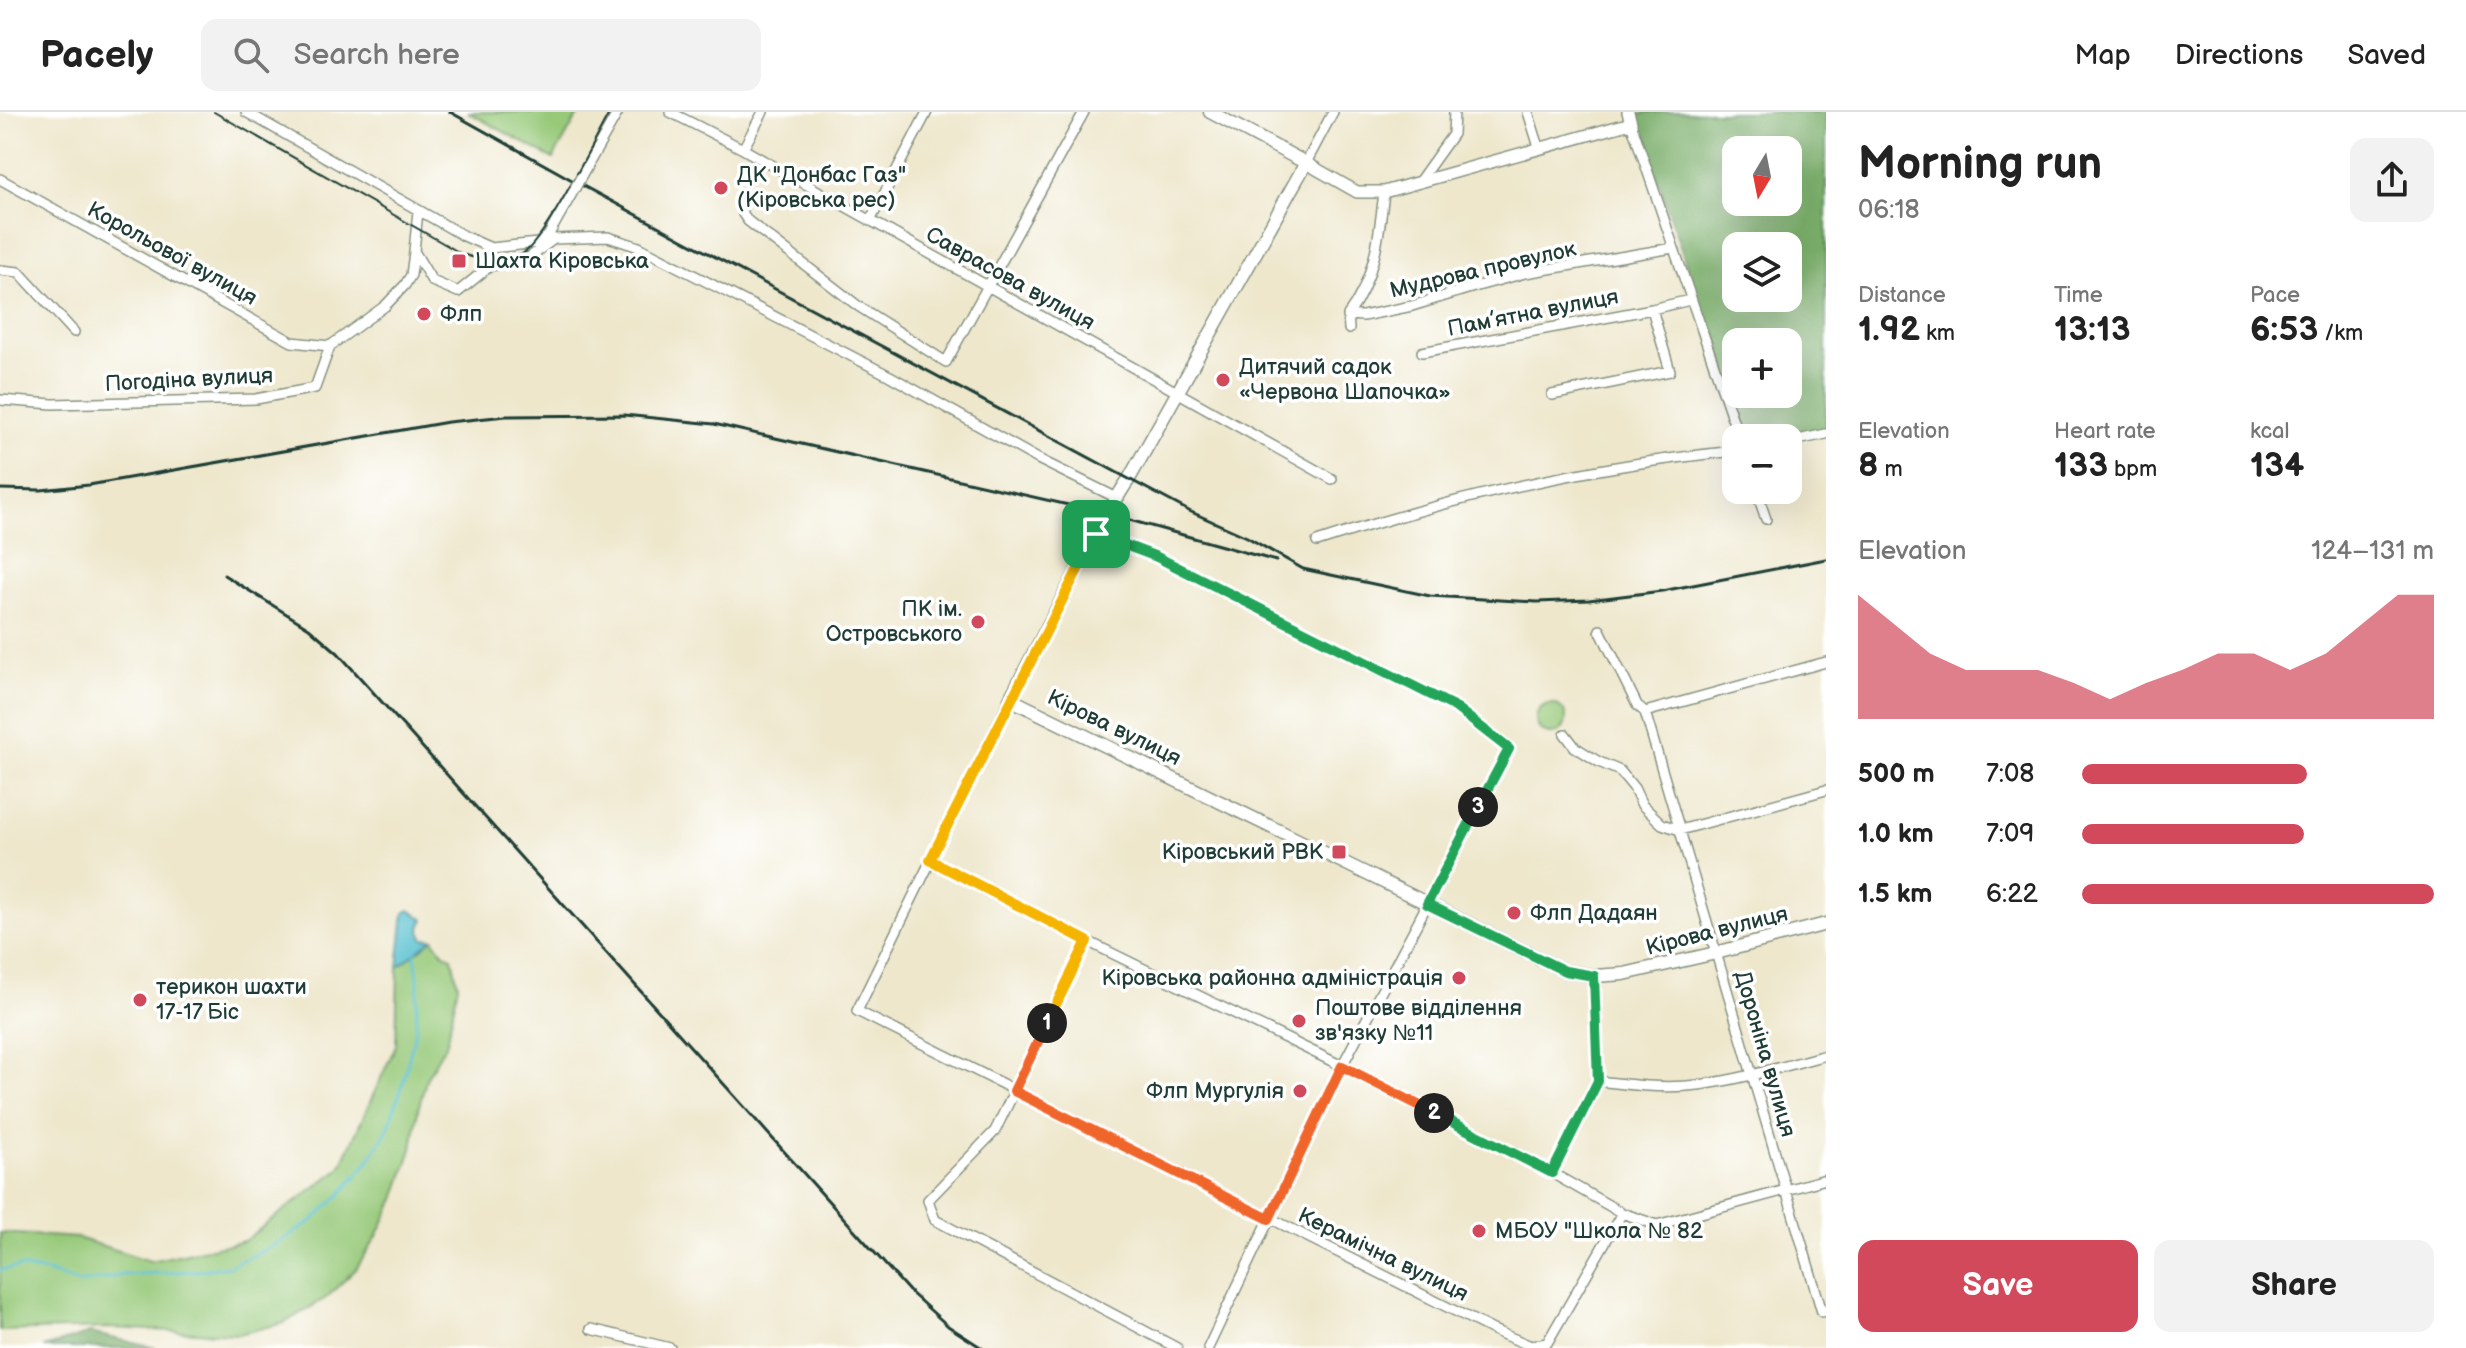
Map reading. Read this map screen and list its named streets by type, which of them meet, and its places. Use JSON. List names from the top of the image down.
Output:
{
  "streets": {
    "main road": ["Кірова вулиця"],
    "street": [
      "Корольової вулиця",
      "Мудрова провулок",
      "Саврасова вулиця",
      "Пам’ятна вулиця",
      "Погодіна вулиця",
      "Дороніна вулиця",
      "Керамічна вулиця"
    ]
  },
  "crossings": [
    ["Корольової вулиця", "Погодіна вулиця"],
    ["Саврасова вулиця", "Кірова вулиця"],
    ["Кірова вулиця", "Дороніна вулиця"]
  ],
  "places": {
    "other": [
      "ДК \"Донбас Газ\" (Кіровська рес)",
      "Флп",
      "Дитячий садок «Червона Шапочка»",
      "ПК ім. Островського",
      "Флп Дадаян",
      "Кіровська районна адміністрація",
      "терикон шахти 17-17 Біс",
      "Поштове відділення зв'язку №11",
      "Флп Мургулія",
      "МБОУ \"Школа № 82"
    ],
    "transit": ["Шахта Кіровська", "Кіровський РВК"]
  },
  "north": "bottom",
  "page": {
    "header": "Pacely",
    "search": "Search here",
    "nav": ["Map", "Directions", "Saved"],
    "heading": ["Morning run", "06:18"],
    "map_buttons": ["+", "−"],
    "stats": [
      ["Distance", "1.92 km"],
      ["Time", "13:13"],
      ["Pace", "6:53 /km"],
      ["Elevation", "8 m"],
      ["Heart rate", "133 bpm"],
      ["kcal", "134"]
    ],
    "chart": ["Elevation", "124–131 m"],
    "list": [
      {
        "name": "500 m",
        "note": "7:08"
      },
      {
        "name": "1.0 km",
        "note": "7:09"
      },
      {
        "name": "1.5 km",
        "note": "6:22"
      }
    ],
    "pins": ["3", "1", "2"],
    "buttons": ["Save", "Share"]
  }
}
